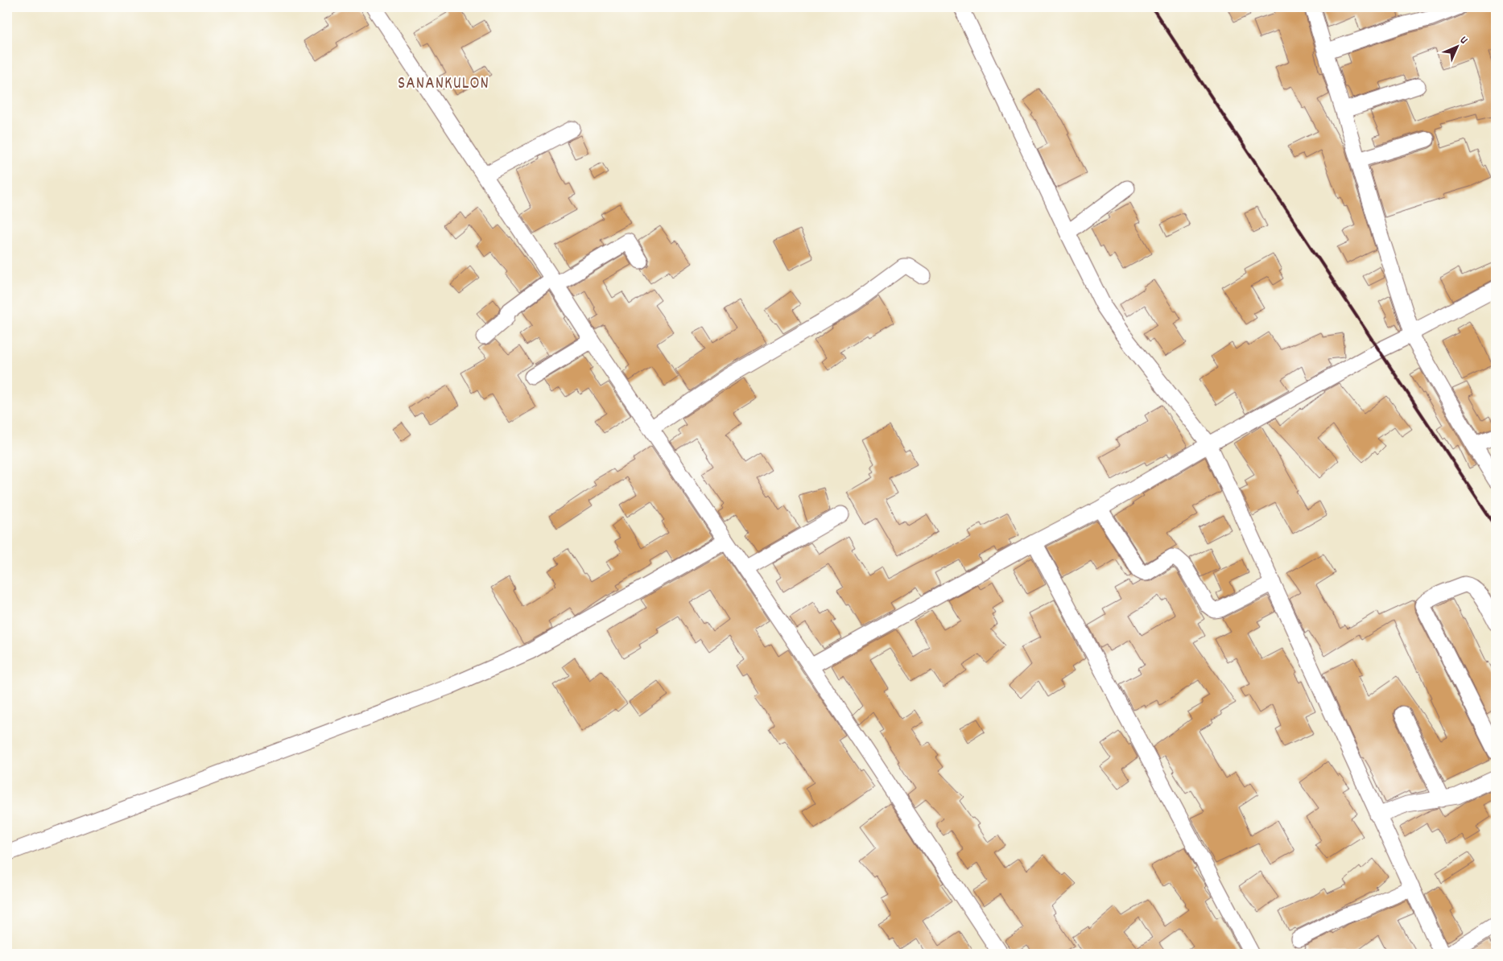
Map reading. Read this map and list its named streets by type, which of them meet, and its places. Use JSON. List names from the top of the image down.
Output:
{
  "districts": ["SANANKULON"],
  "north": "top right"
}
